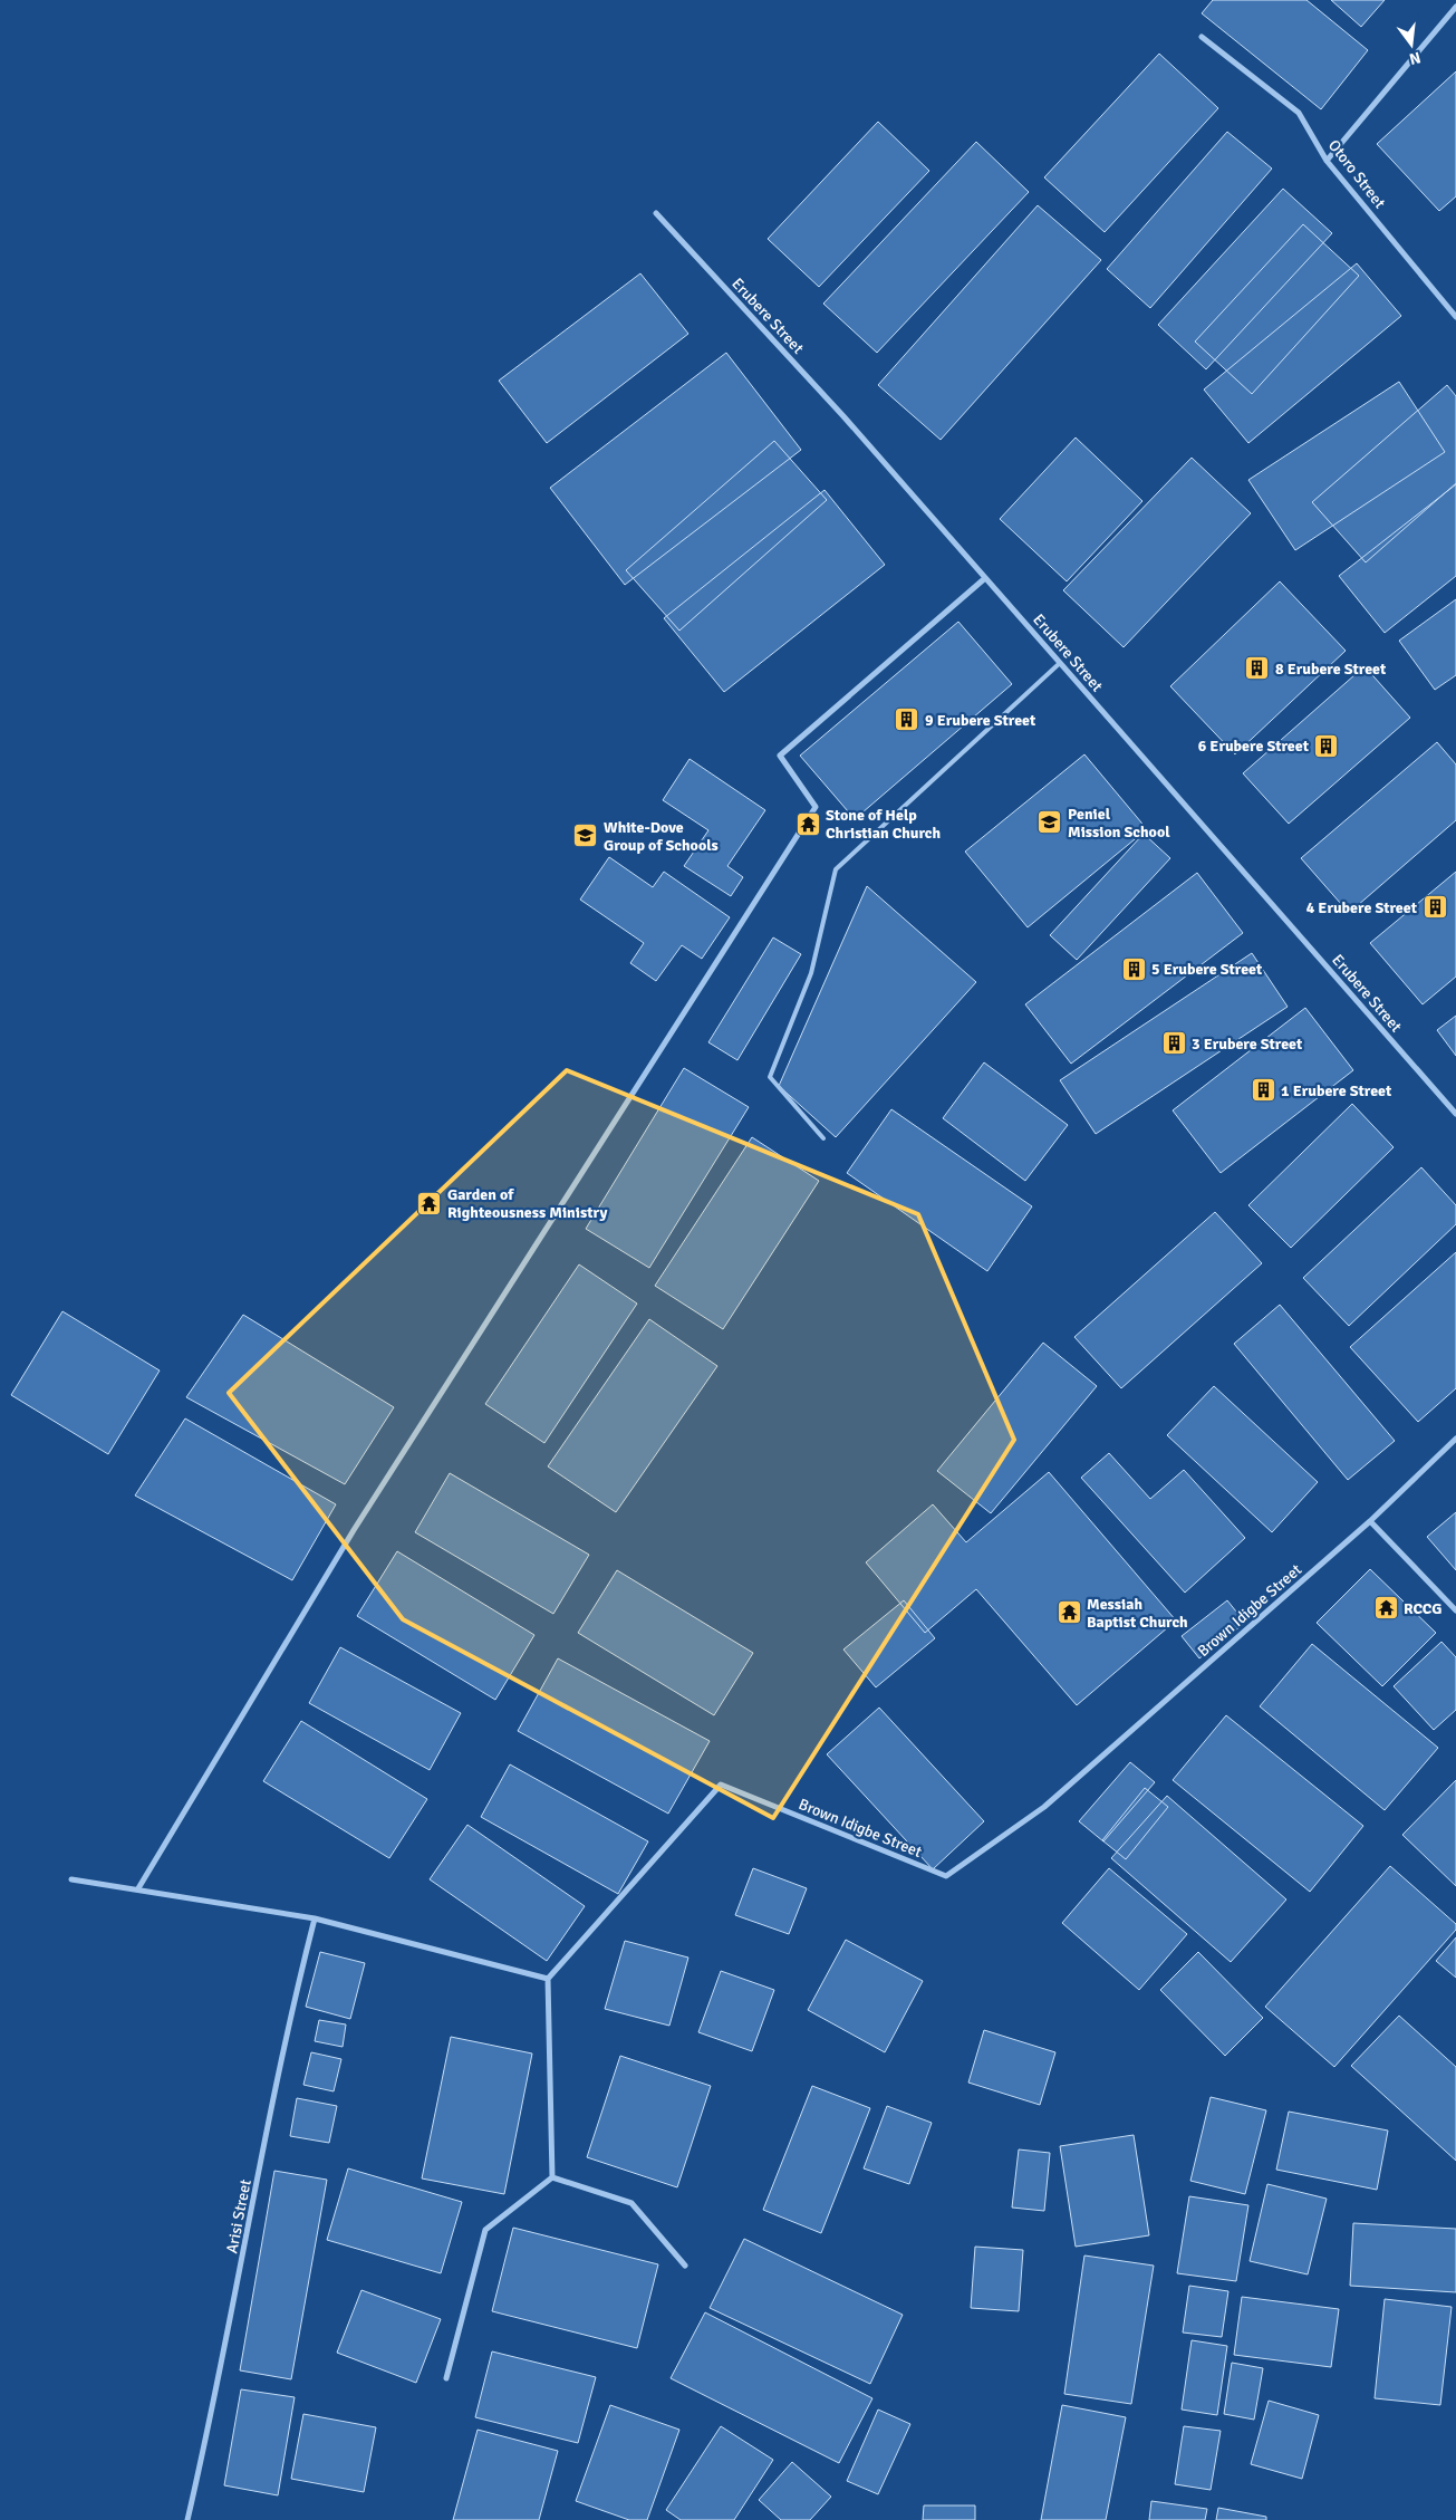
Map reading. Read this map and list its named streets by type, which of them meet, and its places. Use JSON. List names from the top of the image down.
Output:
{
  "streets": {
    "street": [
      "Otoro Street",
      "Erubere Street",
      "Brown Idigbe Street",
      "Arisi Street"
    ]
  },
  "places": {
    "building": [
      "8 Erubere Street",
      "9 Erubere Street",
      "6 Erubere Street",
      "4 Erubere Street",
      "5 Erubere Street",
      "3 Erubere Street",
      "1 Erubere Street"
    ],
    "school or university": ["Peniel Mission School", "White-Dove Group of Schools"],
    "temple": [
      "Stone of Help Christian Church",
      "Garden of Righteousness Ministry",
      "RCCG",
      "Messiah Baptist Church"
    ]
  },
  "north": "bottom"
}
